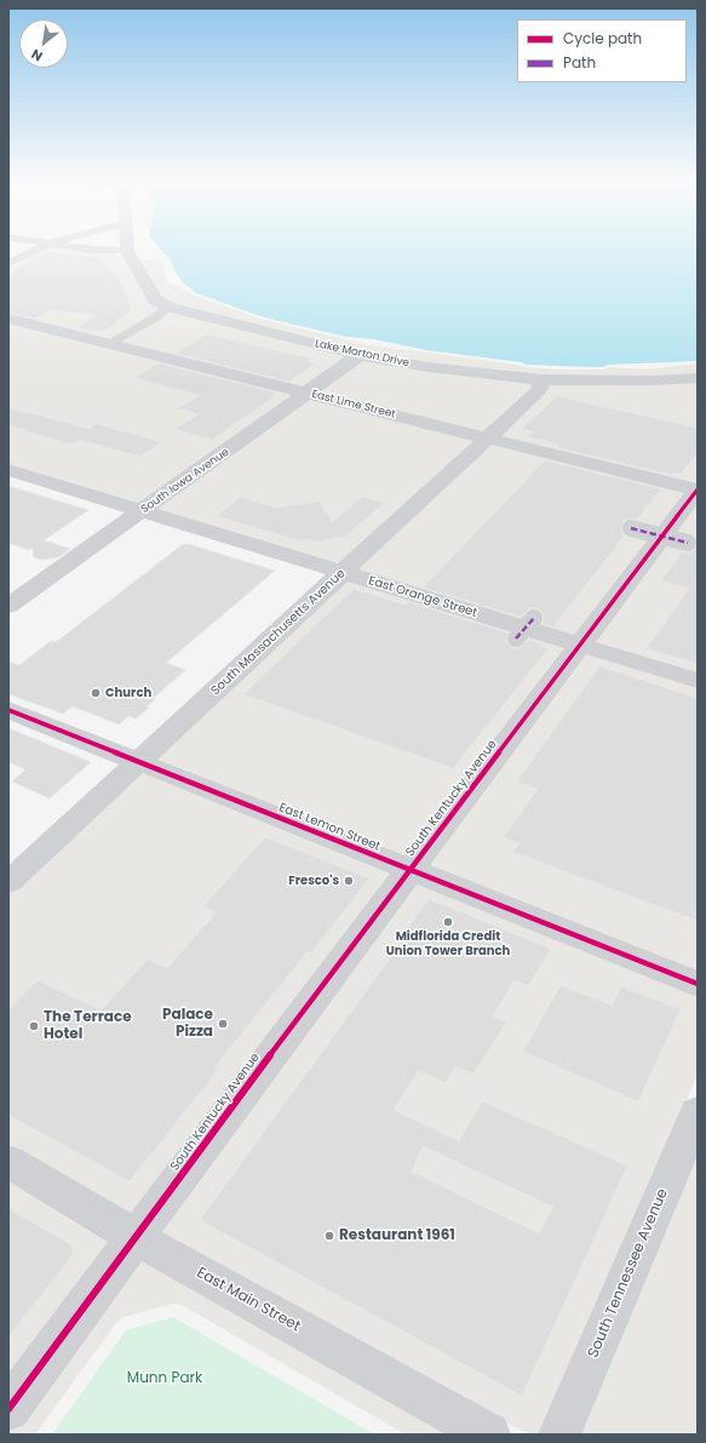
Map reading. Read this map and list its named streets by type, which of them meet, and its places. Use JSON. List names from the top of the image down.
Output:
{
  "streets": {
    "street": [
      "Lake Morton Drive",
      "East Lime Street",
      "South Iowa Avenue",
      "East Orange Street",
      "South Massachusetts Avenue",
      "South Kentucky Avenue",
      "East Lemon Street",
      "South Tennessee Avenue",
      "East Main Street"
    ]
  },
  "crossings": [
    ["Lake Morton Drive", "South Iowa Avenue"],
    ["Lake Morton Drive", "South Massachusetts Avenue"],
    ["East Lime Street", "South Iowa Avenue"],
    ["East Lime Street", "South Massachusetts Avenue"],
    ["East Lime Street", "South Kentucky Avenue"],
    ["South Iowa Avenue", "East Orange Street"],
    ["East Orange Street", "South Massachusetts Avenue"],
    ["East Orange Street", "South Kentucky Avenue"],
    ["South Massachusetts Avenue", "East Lemon Street"],
    ["South Kentucky Avenue", "East Lemon Street"],
    ["South Kentucky Avenue", "East Main Street"]
  ],
  "parks": ["Munn Park"],
  "places": [
    "Church",
    "Fresco's",
    "Midflorida Credit Union Tower Branch",
    "Palace Pizza",
    "The Terrace Hotel",
    "Restaurant 1961"
  ],
  "legend": ["Cycle path", "Path"],
  "north": "bottom left"
}
